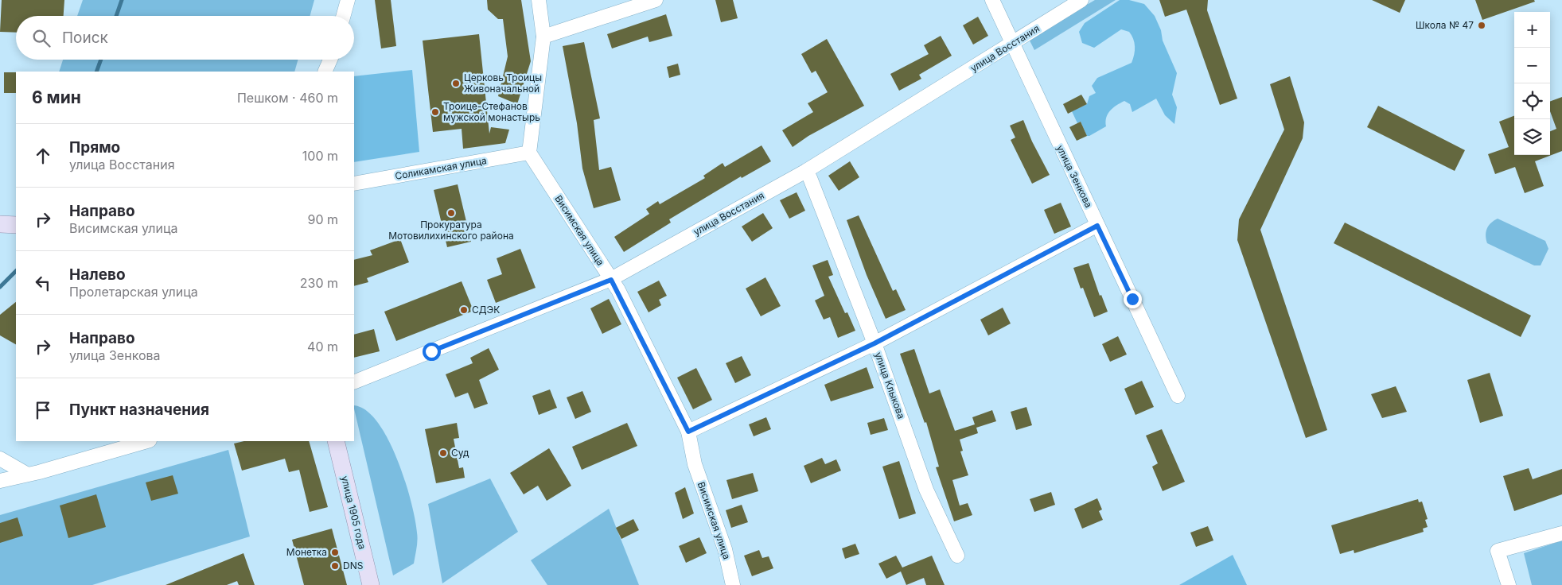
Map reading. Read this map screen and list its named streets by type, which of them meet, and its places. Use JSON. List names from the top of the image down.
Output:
{
  "streets": {
    "main road": ["улица 1905 года"],
    "street": [
      "улица Восстания",
      "Соликамская улица",
      "улица Зенкова",
      "Висимская улица",
      "улица Клыкова"
    ]
  },
  "crossings": [
    ["улица Восстания", "улица Зенкова"],
    ["улица Восстания", "Висимская улица"],
    ["улица Восстания", "улица Клыкова"],
    ["Соликамская улица", "Висимская улица"]
  ],
  "places": [
    "Школа № 47",
    "Церковь Троицы Живоначальной",
    "Троице-Стефанов мужской монастырь",
    "Прокуратура Мотовилихинского района",
    "СДЭК",
    "Суд",
    "Монетка",
    "DNS"
  ],
  "page": {
    "map_buttons": ["+", "−"],
    "search": "Поиск",
    "heading": ["6 мин", "Пешком · 460 m"],
    "list": [
      ["Прямо", "улица Восстания", "100 m"],
      ["Направо", "Висимская улица", "90 m"],
      ["Налево", "Пролетарская улица", "230 m"],
      ["Направо", "улица Зенкова", "40 m"],
      "Пункт назначения"
    ]
  }
}
